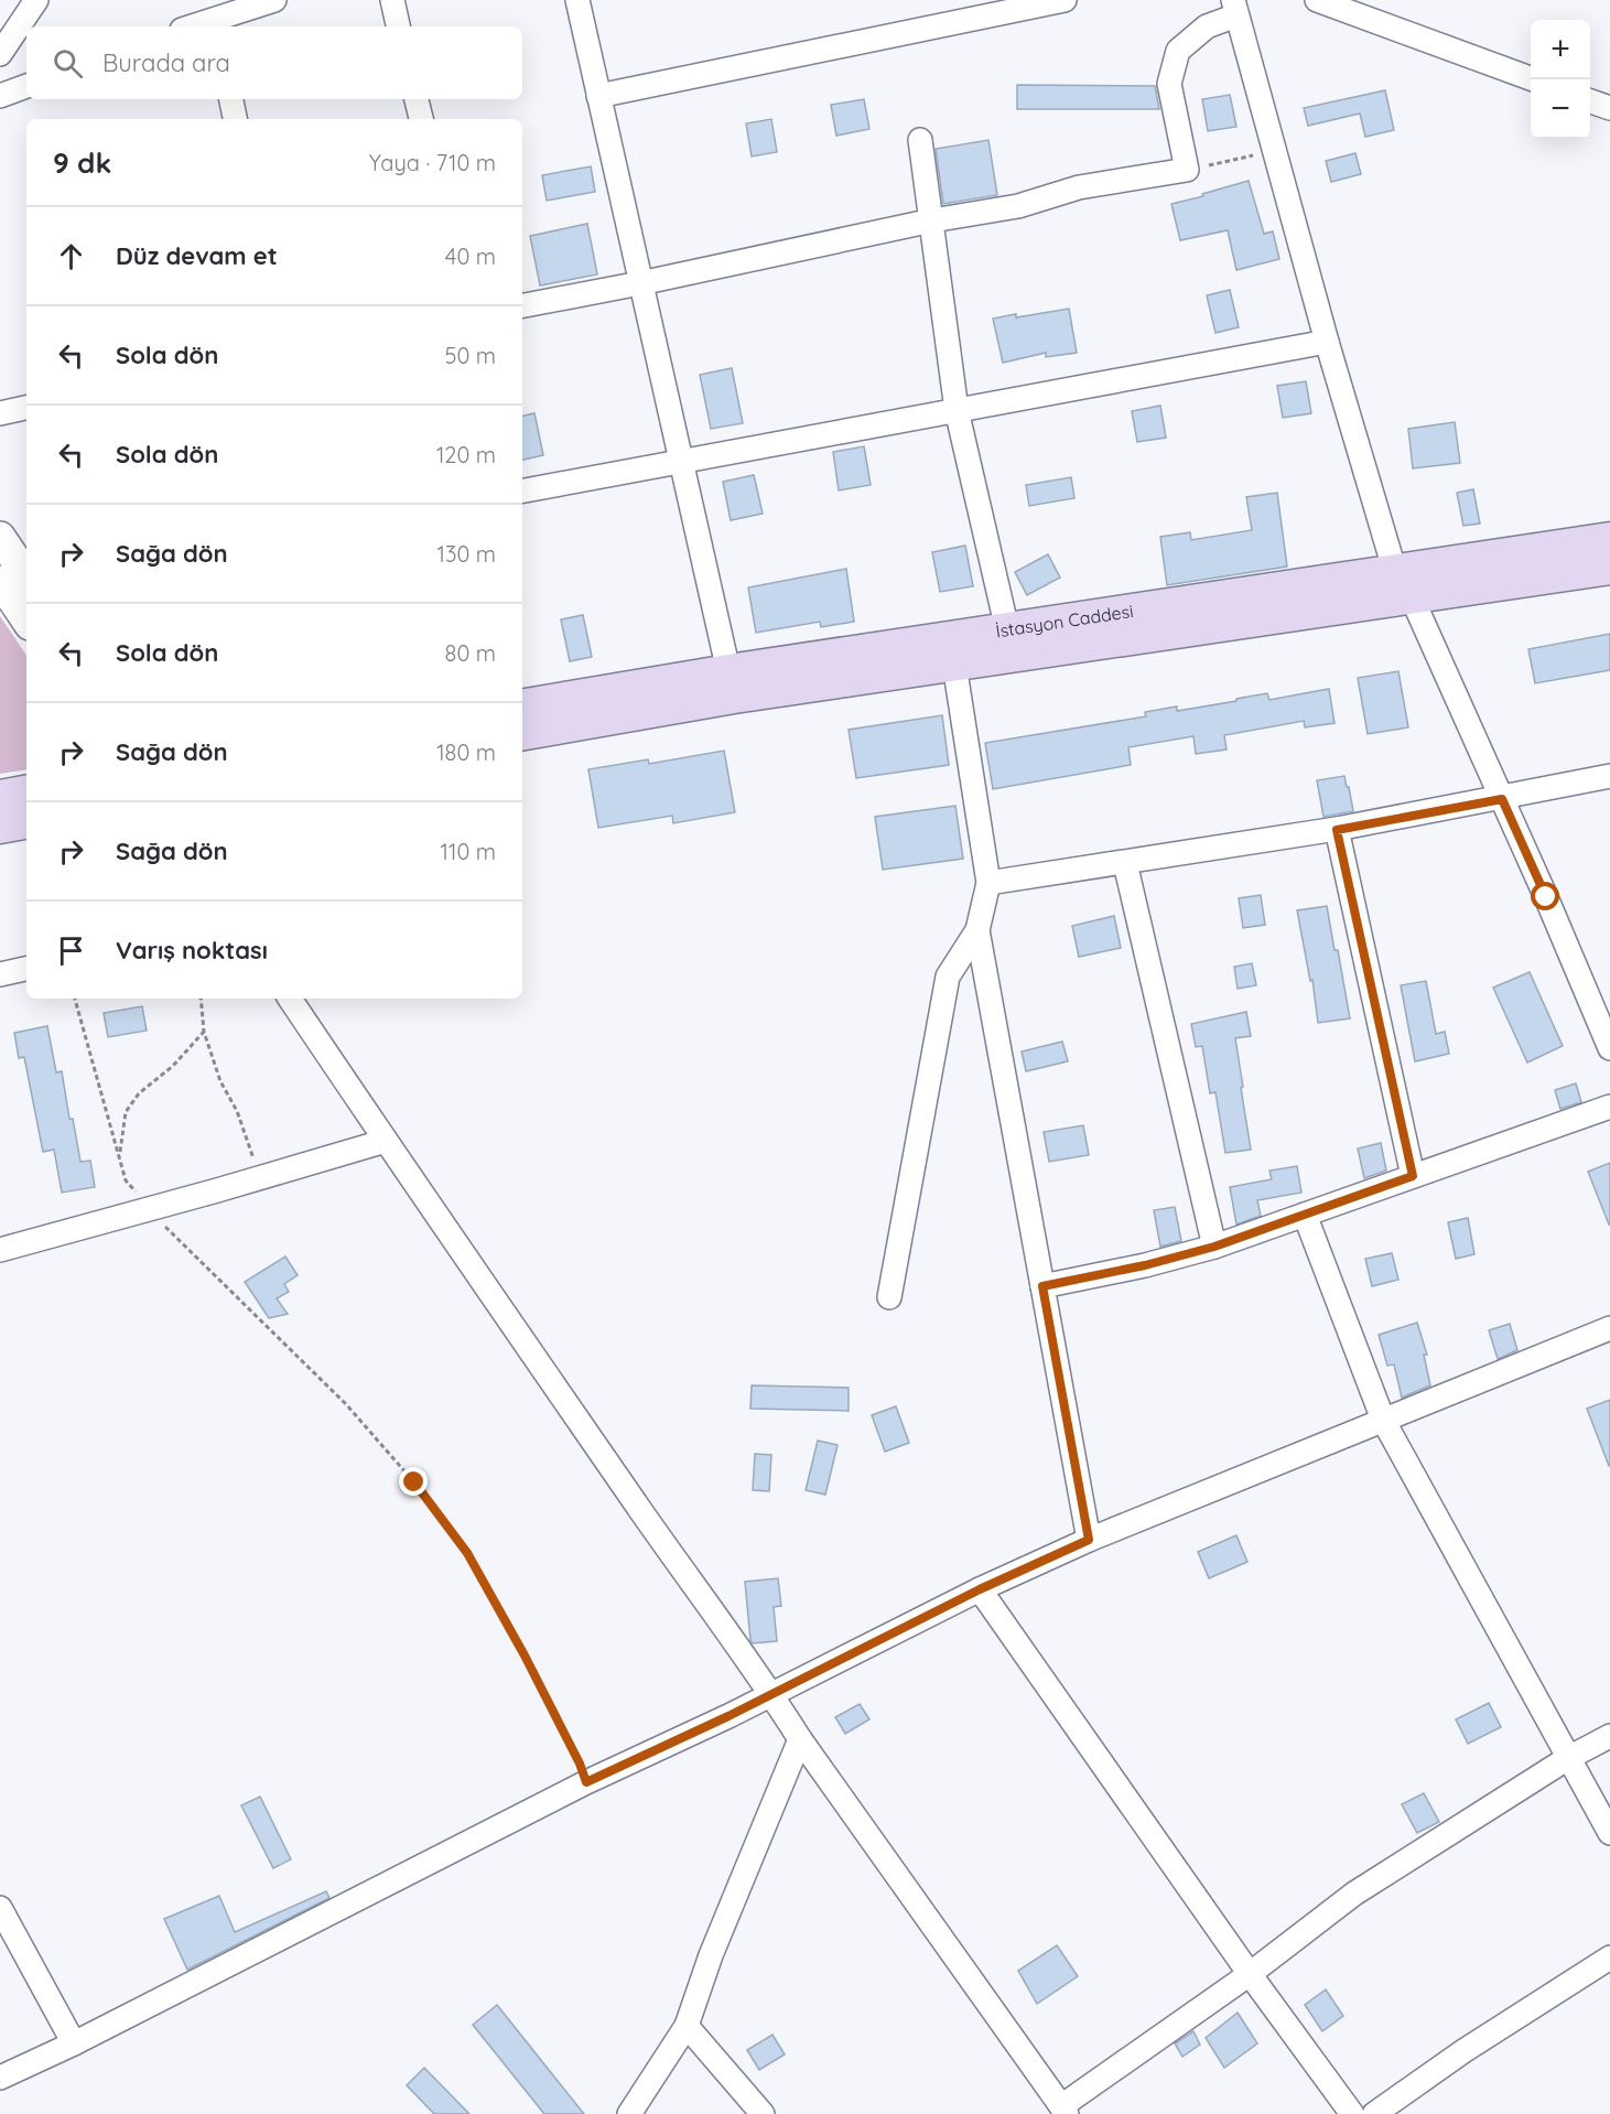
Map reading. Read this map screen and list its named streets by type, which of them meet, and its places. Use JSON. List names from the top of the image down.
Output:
{
  "streets": {
    "main road": ["İstasyon Caddesi"]
  },
  "page": {
    "map_buttons": ["+", "−"],
    "search": "Burada ara",
    "heading": ["9 dk", "Yaya · 710 m"],
    "list": [
      ["Düz devam et", "40 m"],
      ["Sola dön", "50 m"],
      ["Sola dön", "120 m"],
      ["Sağa dön", "130 m"],
      ["Sola dön", "80 m"],
      ["Sağa dön", "180 m"],
      ["Sağa dön", "110 m"],
      "Varış noktası"
    ]
  }
}
